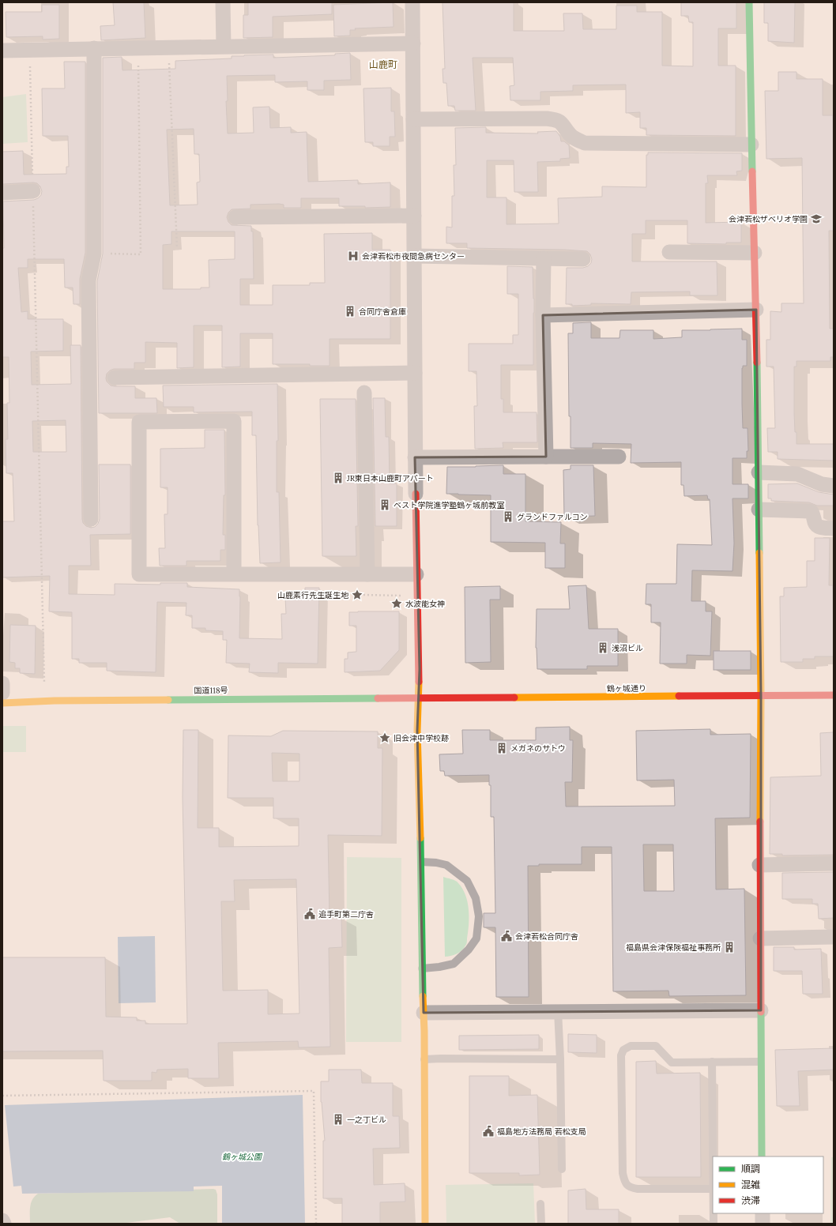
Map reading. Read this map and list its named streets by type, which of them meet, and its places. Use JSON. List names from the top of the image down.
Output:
{
  "streets": {
    "main road": ["鶴ヶ城通り", "国道118号"]
  },
  "crossings": [
    ["鶴ヶ城通り", "国道118号"]
  ],
  "districts": ["山鹿町"],
  "parks": ["鶴ヶ城公園"],
  "places": {
    "school or university": ["会津若松ザベリオ学園"],
    "hospital": ["会津若松市夜間急病センター"],
    "building": [
      "合同庁舎倉庫",
      "JR東日本山鹿町アパート",
      "ベスト学院進学塾鶴ヶ城前教室",
      "グランドファルコン",
      "浅沼ビル",
      "メガネのサトウ",
      "福島県会津保険福祉事務所",
      "一之丁ビル"
    ],
    "place": ["山鹿素行先生誕生地", "水波能女神", "旧会津中学校跡"],
    "public building": ["追手町第二庁舎", "会津若松合同庁舎", "福島地方法務局 若松支局"]
  },
  "legend": ["順調", "混雑", "渋滞"]
}
